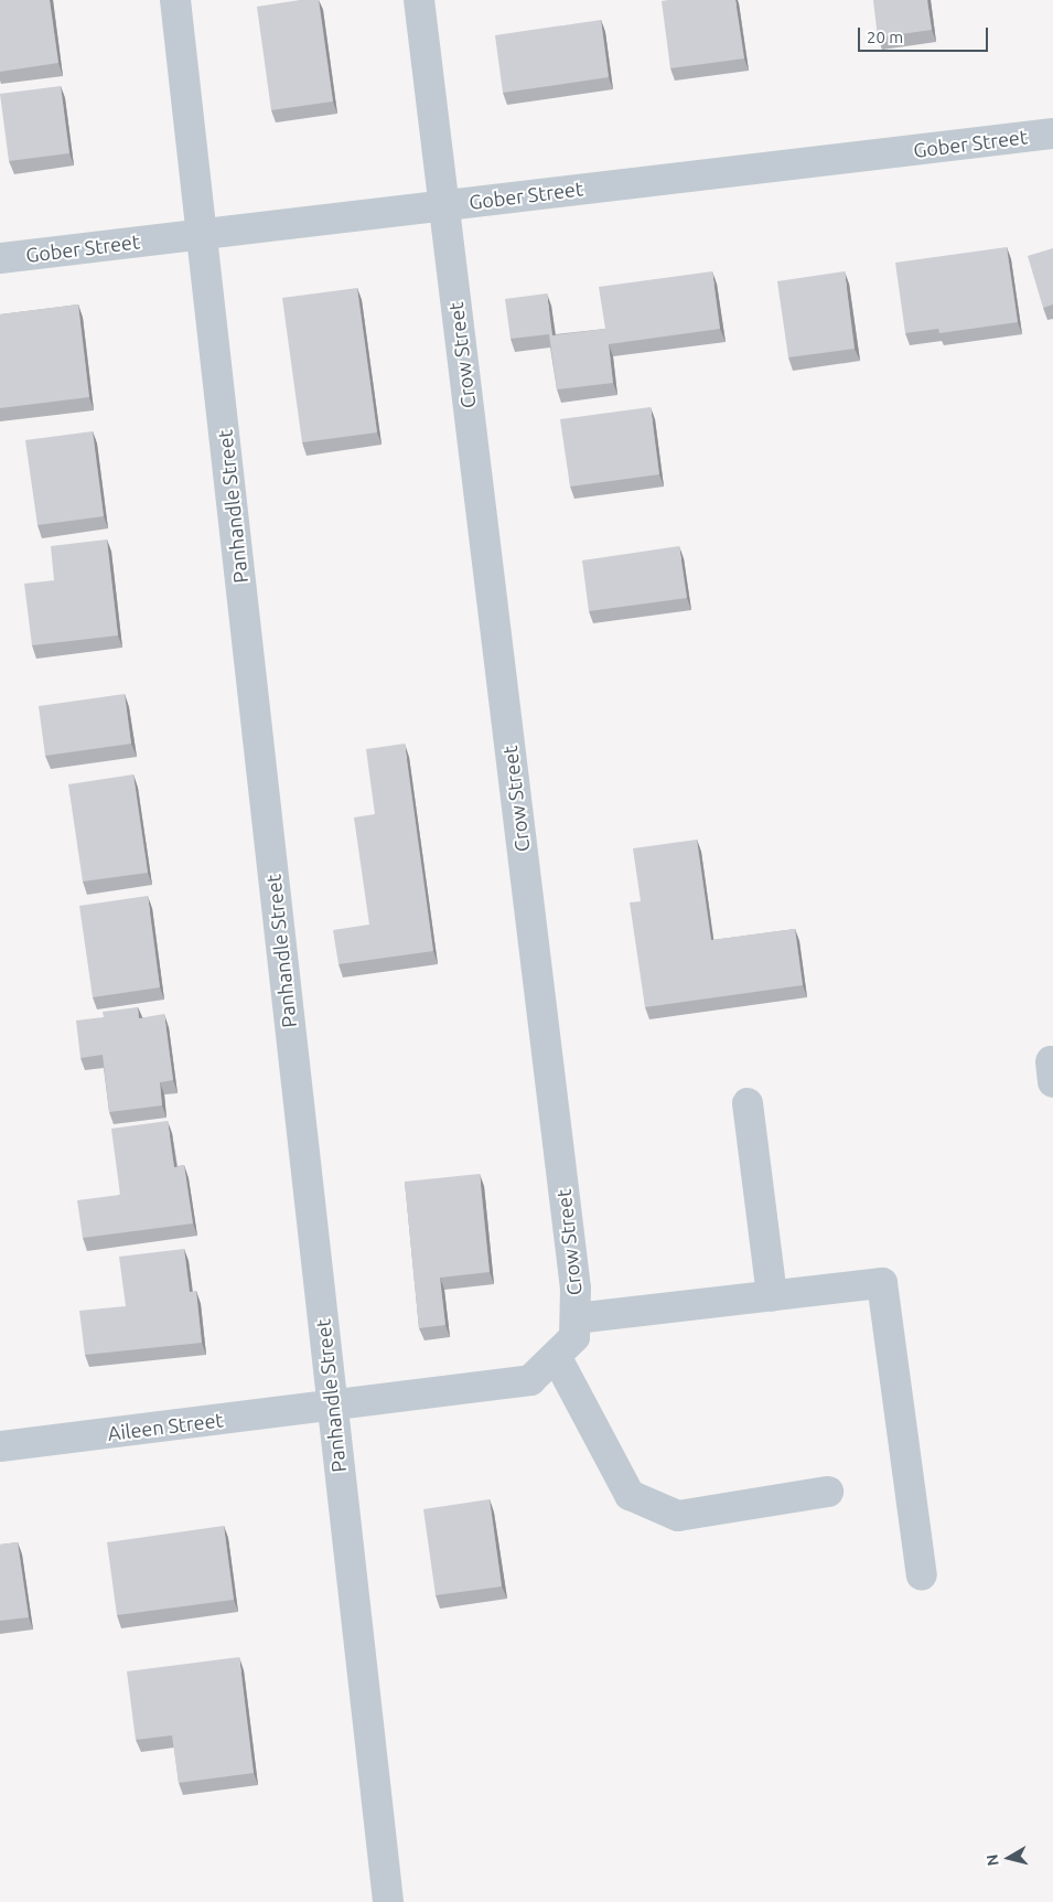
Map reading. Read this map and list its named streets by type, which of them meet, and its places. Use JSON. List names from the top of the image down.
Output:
{
  "streets": {
    "street": [
      "Gober Street",
      "Crow Street",
      "Panhandle Street",
      "Aileen Street"
    ]
  },
  "crossings": [
    ["Gober Street", "Crow Street"],
    ["Gober Street", "Panhandle Street"],
    ["Crow Street", "Panhandle Street"],
    ["Crow Street", "Aileen Street"],
    ["Panhandle Street", "Aileen Street"]
  ],
  "scale_bar": "20 m",
  "north": "left"
}
